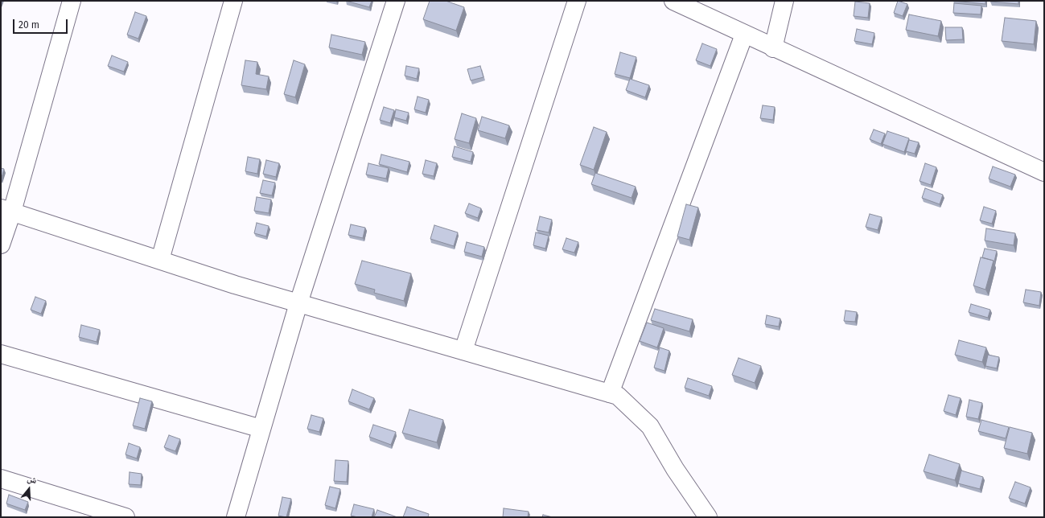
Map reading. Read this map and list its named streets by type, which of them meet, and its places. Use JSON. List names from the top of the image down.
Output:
{
  "scale_bar": "20 m",
  "north": "top"
}
